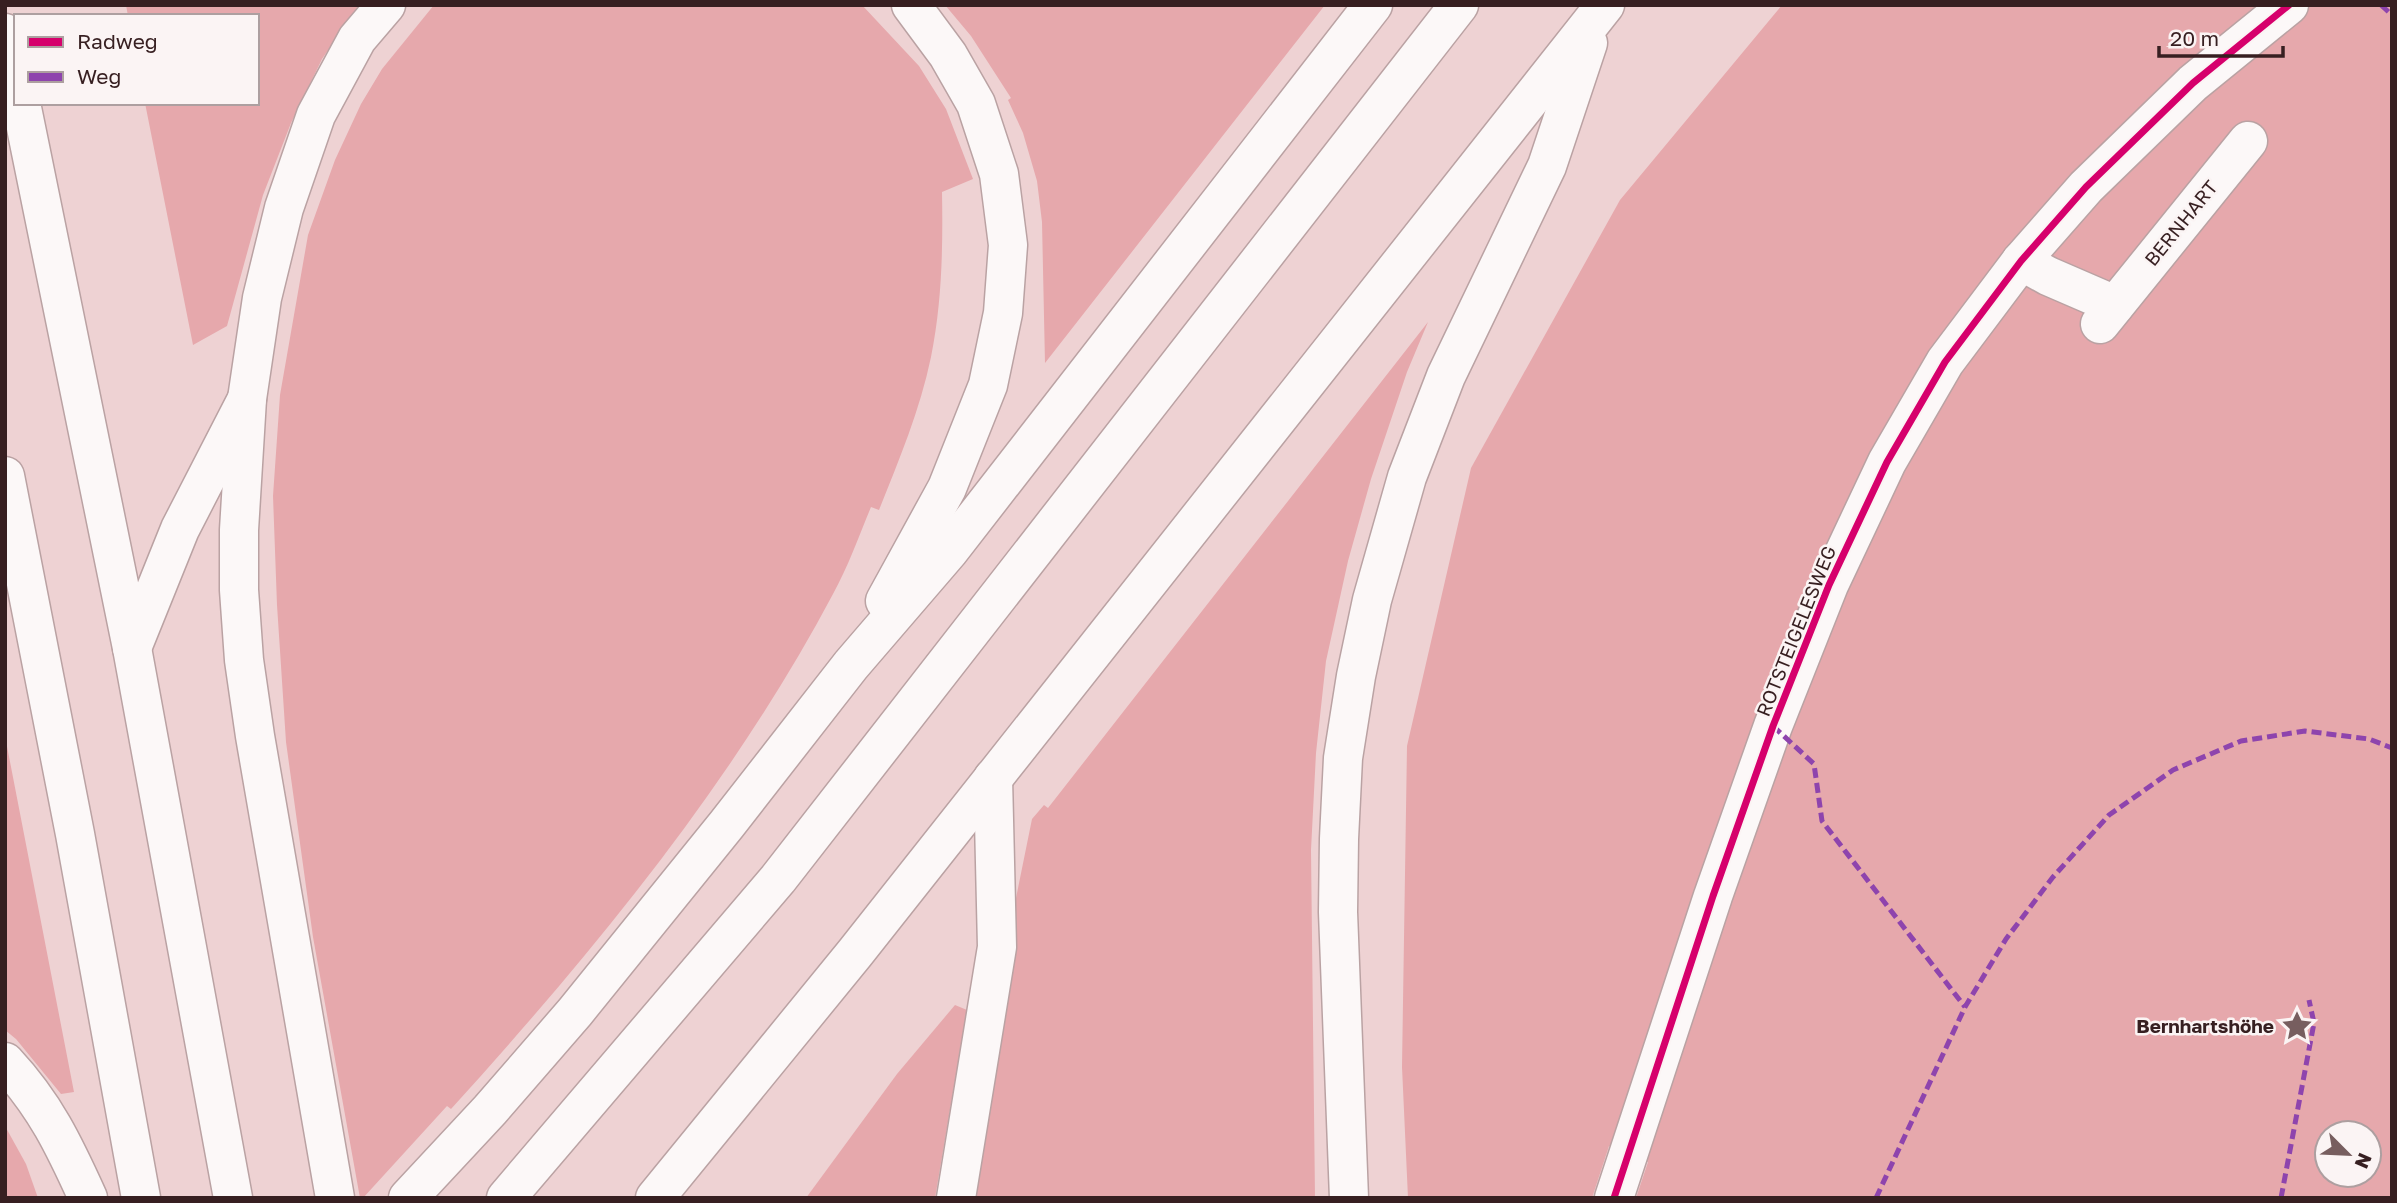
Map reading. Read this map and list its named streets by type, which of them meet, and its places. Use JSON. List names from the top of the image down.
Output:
{
  "streets": {
    "main road": ["BERNHART", "ROTSTEIGELESWEG"]
  },
  "crossings": [
    ["BERNHART", "ROTSTEIGELESWEG"]
  ],
  "places": {
    "place": ["Bernhartshöhe"]
  },
  "legend": ["Radweg", "Weg"],
  "scale_bar": "20 m",
  "north": "bottom right"
}
